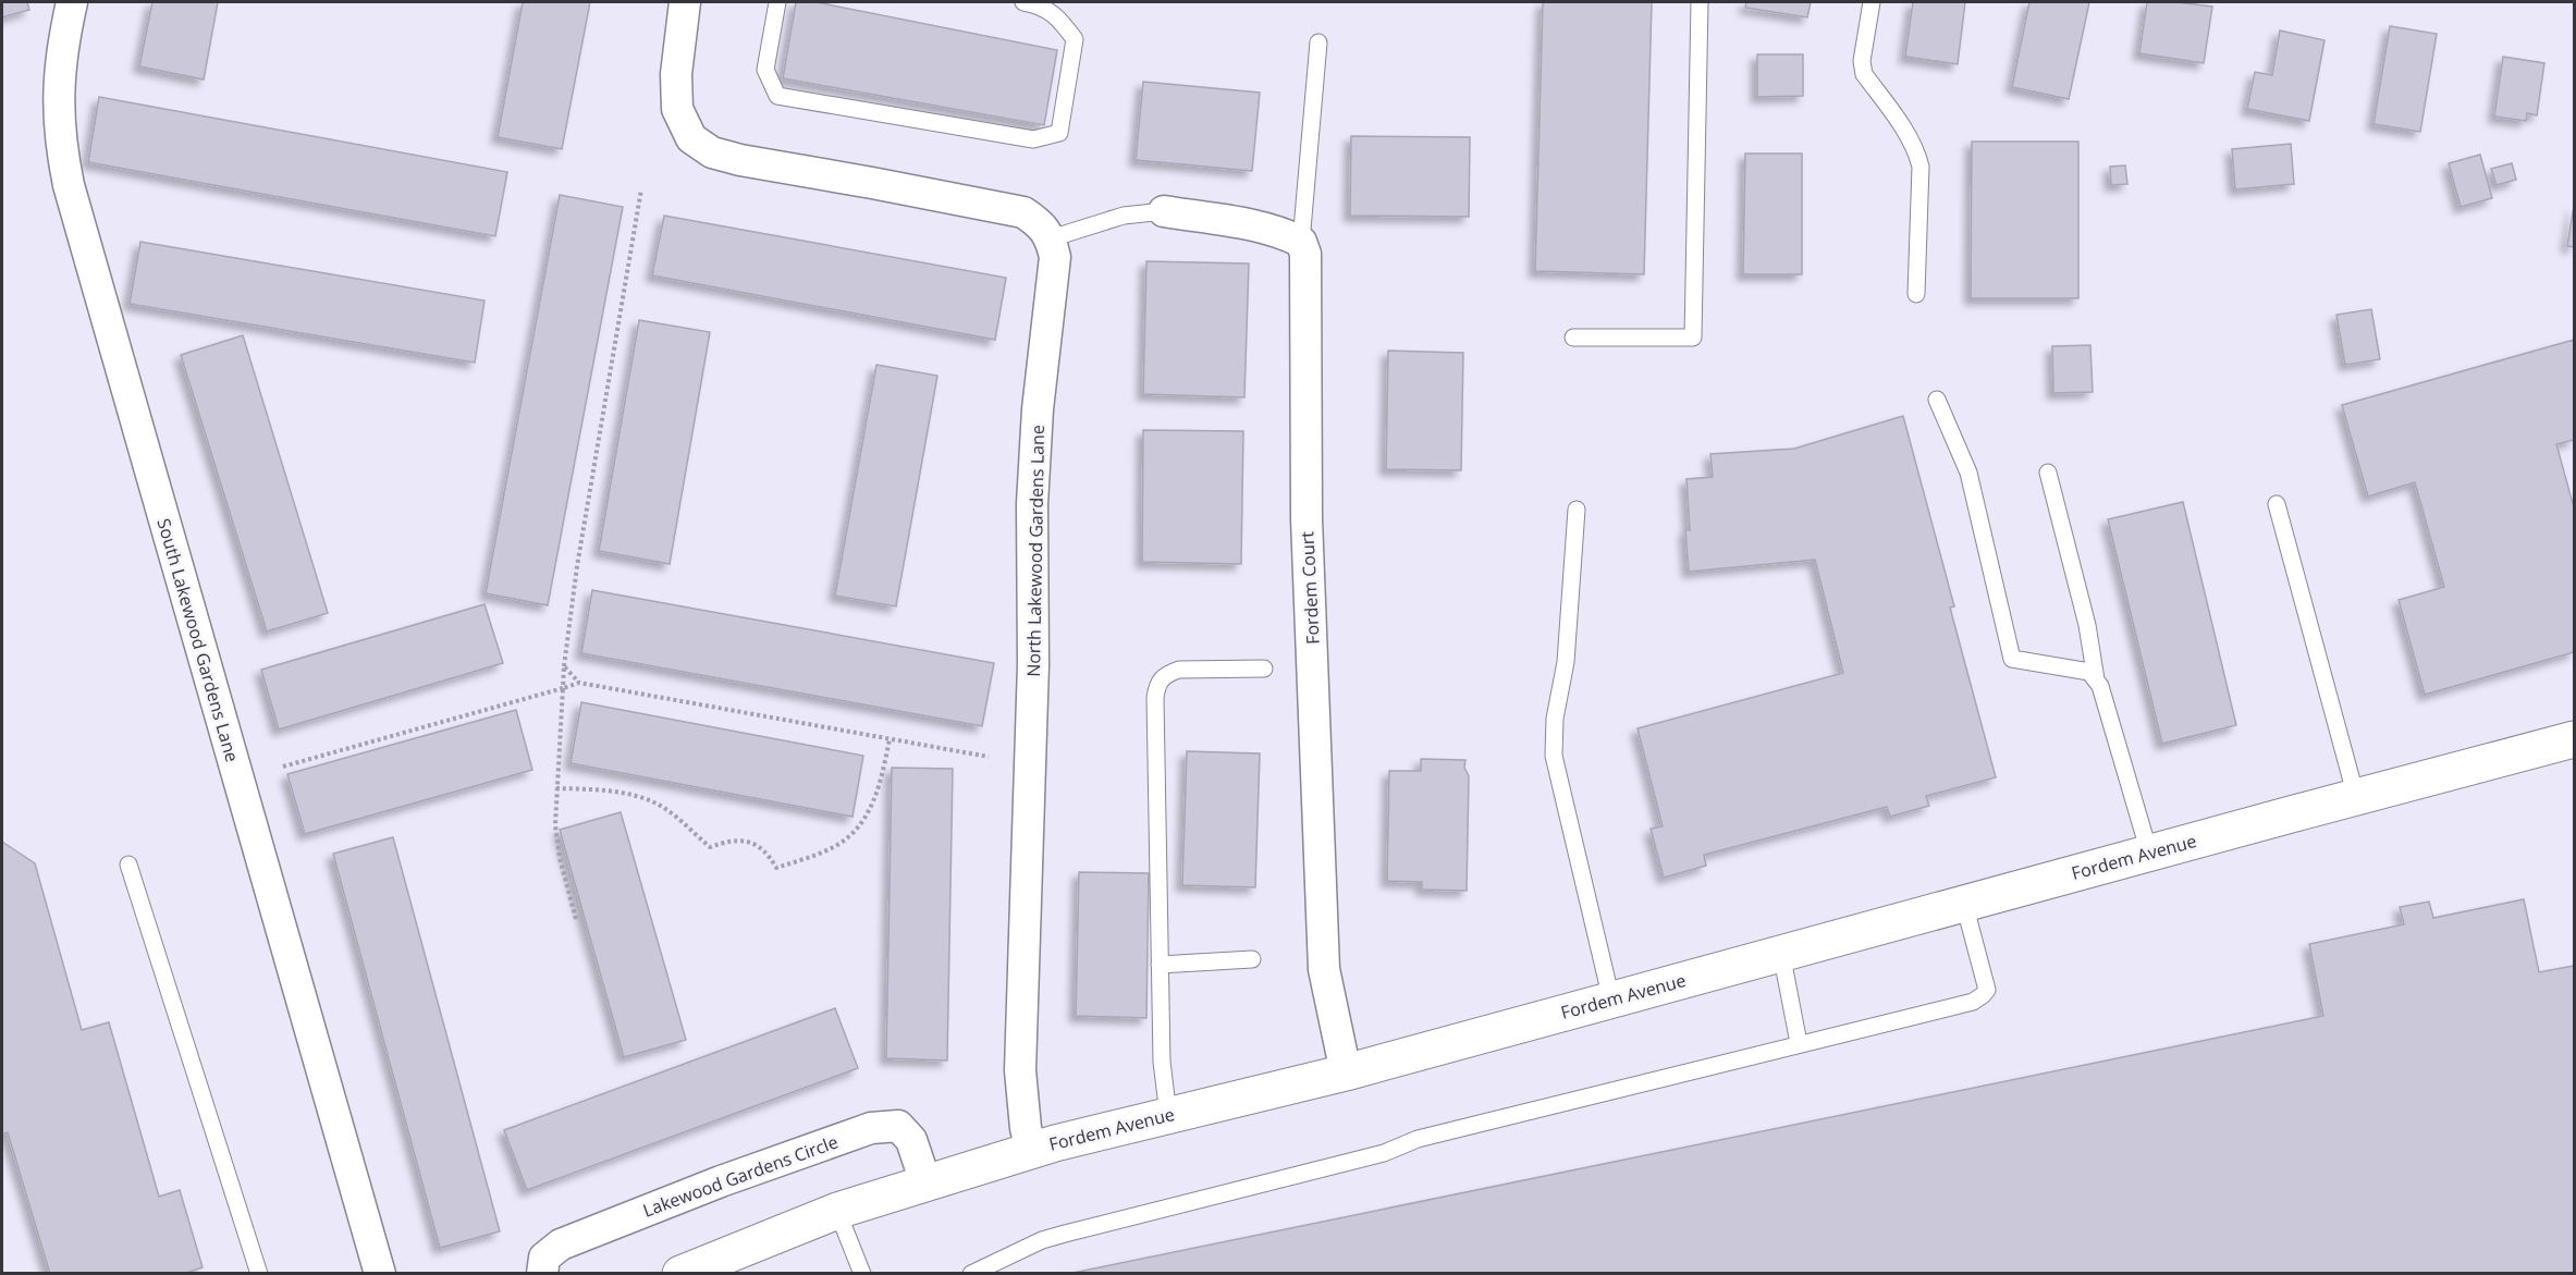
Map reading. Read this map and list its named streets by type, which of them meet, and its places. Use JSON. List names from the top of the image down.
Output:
{
  "streets": {
    "street": [
      "North Lakewood Gardens Lane",
      "Fordem Court",
      "South Lakewood Gardens Lane",
      "Fordem Avenue",
      "Lakewood Gardens Circle"
    ]
  },
  "crossings": [
    ["North Lakewood Gardens Lane", "Fordem Avenue"],
    ["Fordem Court", "Fordem Avenue"],
    ["Fordem Avenue", "Lakewood Gardens Circle"]
  ]
}
